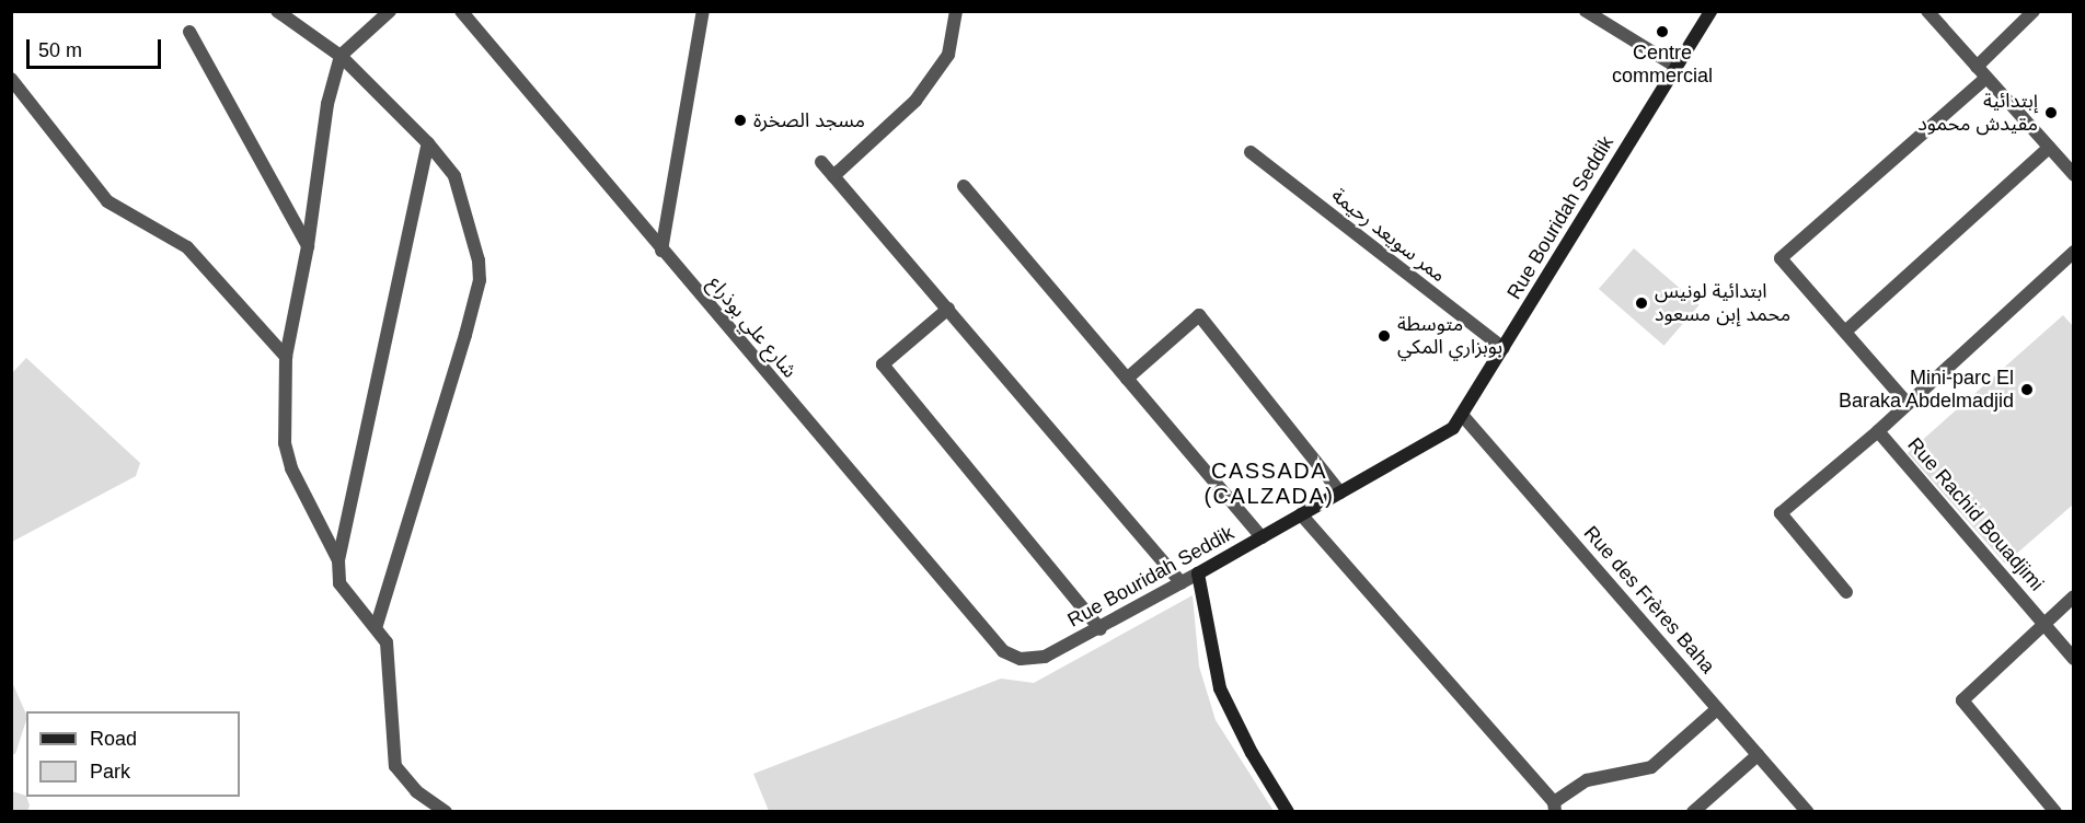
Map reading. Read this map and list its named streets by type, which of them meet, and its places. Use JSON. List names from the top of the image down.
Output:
{
  "streets": {
    "main road": ["Rue Bouridah Seddik"],
    "street": [
      "ممر سويعد رحيمة",
      "شارع علي بوذراع",
      "Rue Rachid Bouadjimi",
      "Rue des Frères Baha"
    ]
  },
  "crossings": [
    ["Rue Bouridah Seddik", "ممر سويعد رحيمة"],
    ["Rue Bouridah Seddik", "شارع علي بوذراع"],
    ["Rue Bouridah Seddik", "Rue des Frères Baha"]
  ],
  "districts": ["CASSADA (CALZADA)"],
  "places": [
    "Centre commercial",
    "إبتدائية مقيدش محمود",
    "مسجد الصخرة",
    "ابتدائية لونيس محمد إبن مسعود",
    "متوسطة بوبزاري المكي",
    "Mini-parc El Baraka Abdelmadjid"
  ],
  "legend": ["Road", "Park"],
  "scale_bar": "50 m"
}
